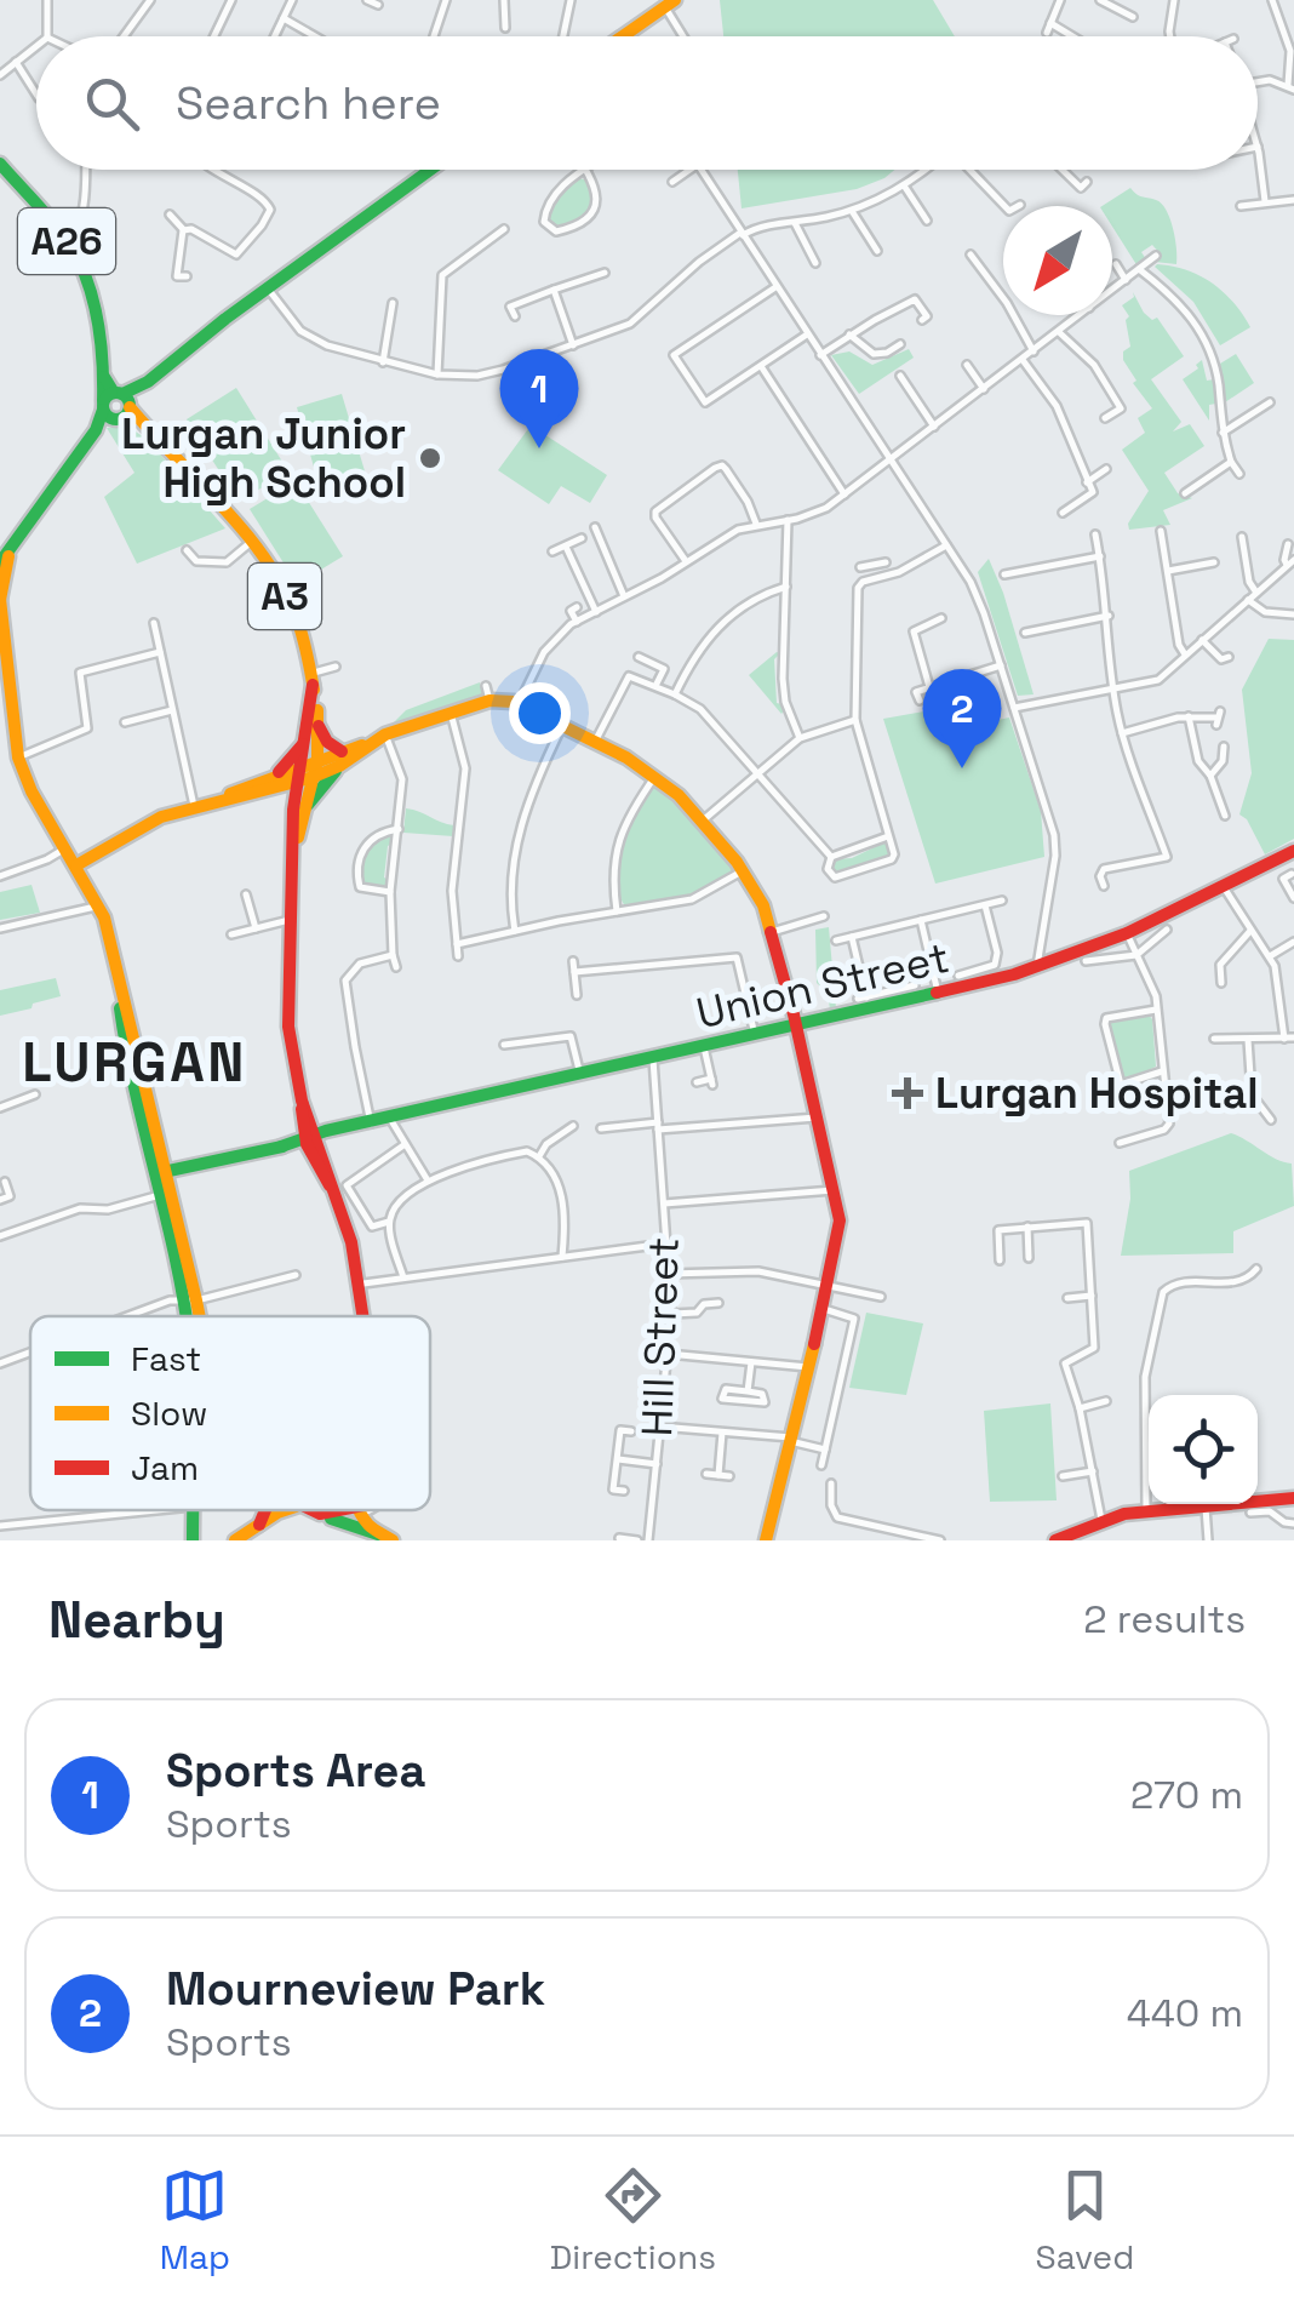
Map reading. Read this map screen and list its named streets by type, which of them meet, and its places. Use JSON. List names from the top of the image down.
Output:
{
  "streets": {
    "main road": ["A26", "A3", "Union Street"],
    "street": ["Hill Street"]
  },
  "crossings": [
    ["A26", "A3"],
    ["A3", "Union Street"],
    ["Union Street", "Hill Street"]
  ],
  "districts": ["LURGAN"],
  "places": {
    "other": ["Lurgan Junior High School"],
    "health": ["Lurgan Hospital"]
  },
  "legend": ["Fast", "Slow", "Jam"],
  "north": "bottom left",
  "page": {
    "search": "Search here",
    "pins": ["1", "2"],
    "heading": ["Nearby", "2 results"],
    "list": [
      {
        "mark": "1",
        "name": "Sports Area",
        "note": "Sports",
        "value": "270 m"
      },
      {
        "mark": "2",
        "name": "Mourneview Park",
        "note": "Sports",
        "value": "440 m"
      }
    ],
    "nav": ["Map", "Directions", "Saved"]
  }
}
